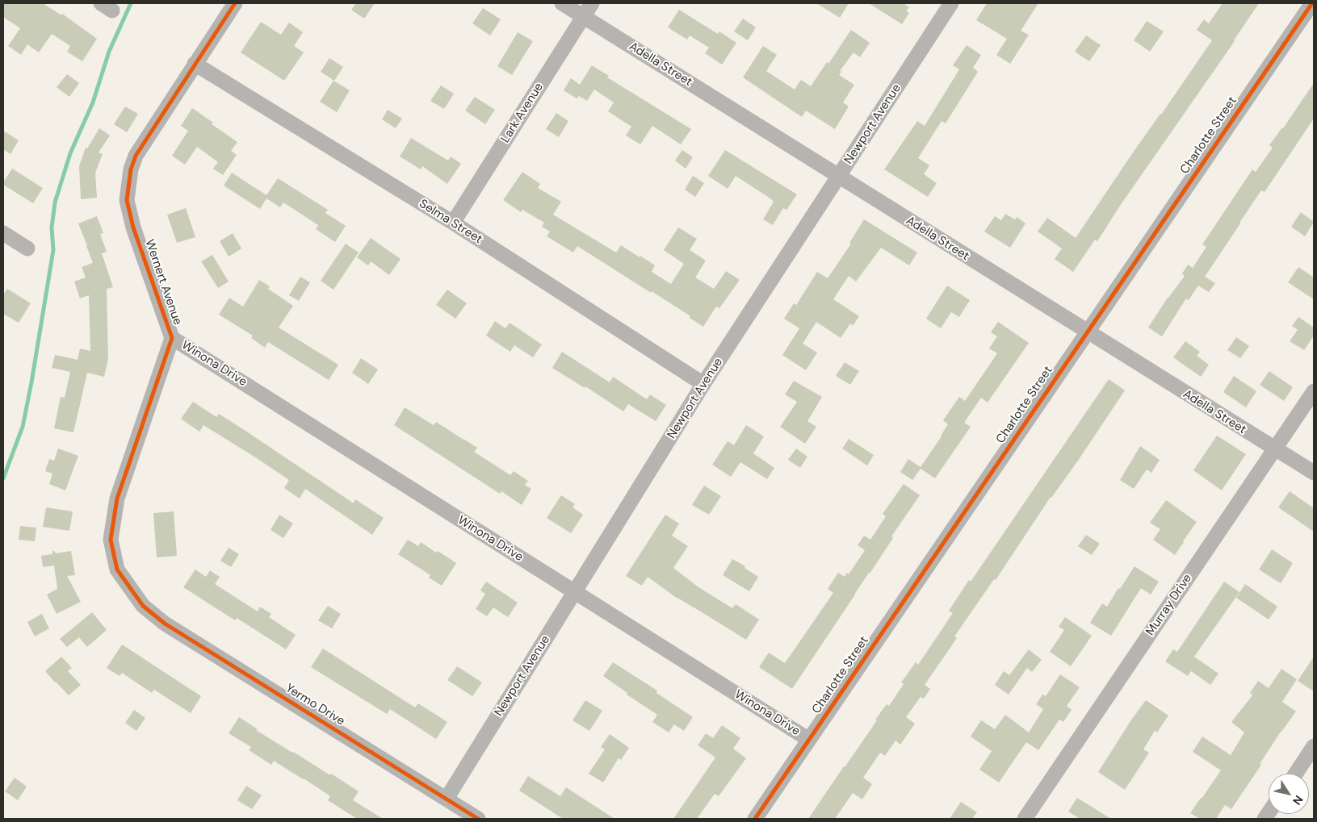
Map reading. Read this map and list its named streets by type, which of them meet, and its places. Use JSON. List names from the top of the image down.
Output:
{
  "streets": {
    "street": [
      "Adella Street",
      "Lark Avenue",
      "Newport Avenue",
      "Charlotte Street",
      "Selma Street",
      "Wernert Avenue",
      "Winona Drive",
      "Murray Drive",
      "Yermo Drive"
    ]
  },
  "crossings": [
    ["Adella Street", "Lark Avenue"],
    ["Adella Street", "Newport Avenue"],
    ["Adella Street", "Charlotte Street"],
    ["Adella Street", "Murray Drive"],
    ["Lark Avenue", "Selma Street"],
    ["Newport Avenue", "Selma Street"],
    ["Newport Avenue", "Winona Drive"],
    ["Newport Avenue", "Yermo Drive"],
    ["Charlotte Street", "Winona Drive"],
    ["Selma Street", "Wernert Avenue"],
    ["Wernert Avenue", "Winona Drive"],
    ["Wernert Avenue", "Yermo Drive"]
  ],
  "north": "bottom right"
}
